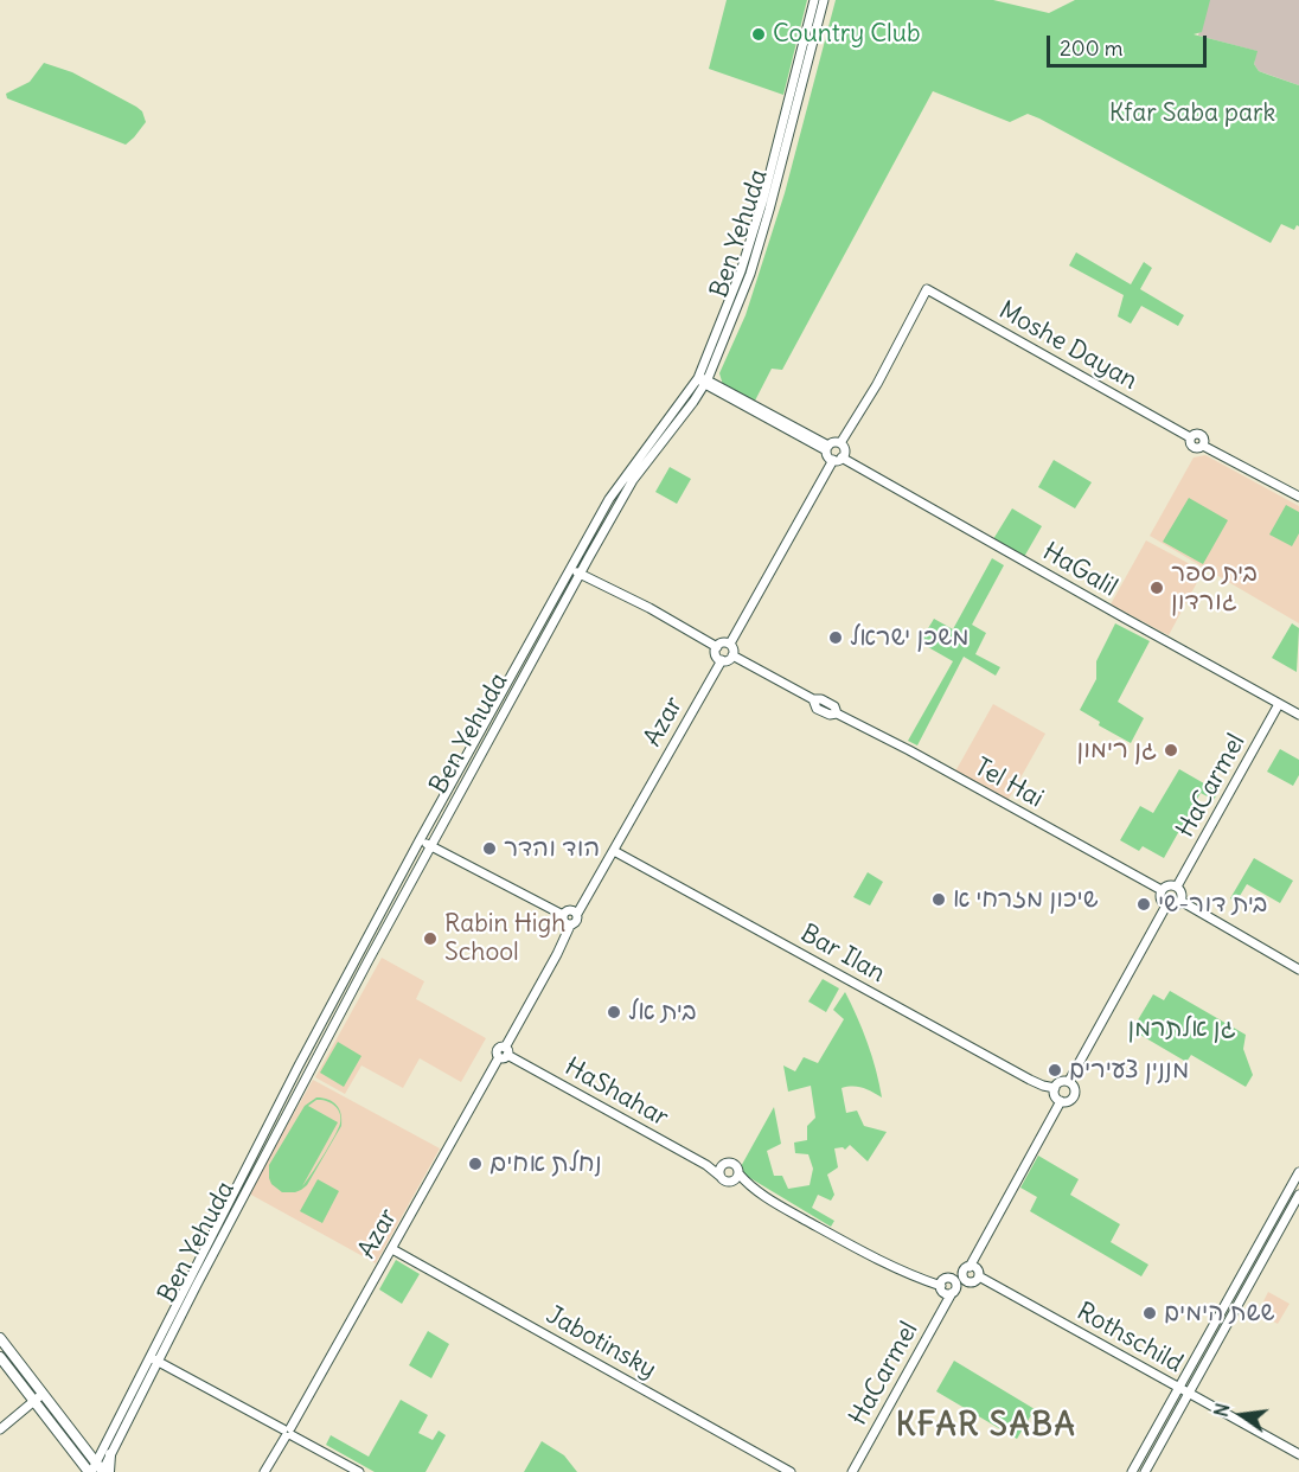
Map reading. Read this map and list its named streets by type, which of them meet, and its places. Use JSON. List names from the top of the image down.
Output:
{
  "streets": {
    "street": [
      "Ben Yehuda",
      "Moshe Dayan",
      "HaGalil",
      "Azar",
      "Tel Hai",
      "HaCarmel",
      "Bar Ilan",
      "HaShahar",
      "Rothschild",
      "Jabotinsky"
    ]
  },
  "crossings": [
    ["Moshe Dayan", "HaGalil"],
    ["HaGalil", "HaCarmel"],
    ["Azar", "Tel Hai"],
    ["Azar", "Bar Ilan"],
    ["Azar", "HaShahar"],
    ["Azar", "Jabotinsky"],
    ["Tel Hai", "HaCarmel"]
  ],
  "districts": ["KFAR SABA"],
  "parks": ["Kfar Saba park", "גן אלתרמן"],
  "places": [
    "Country Club",
    "בית ספר גורדון",
    "משכן ישראל",
    "גן רימון",
    "הוד והדר",
    "שיכון מזרחי א",
    "בית דור-שי",
    "Rabin High School",
    "בית אל",
    "מננין צעירים",
    "נחלת אחים",
    "ששת הימים"
  ],
  "scale_bar": "200 m",
  "north": "left"
}
